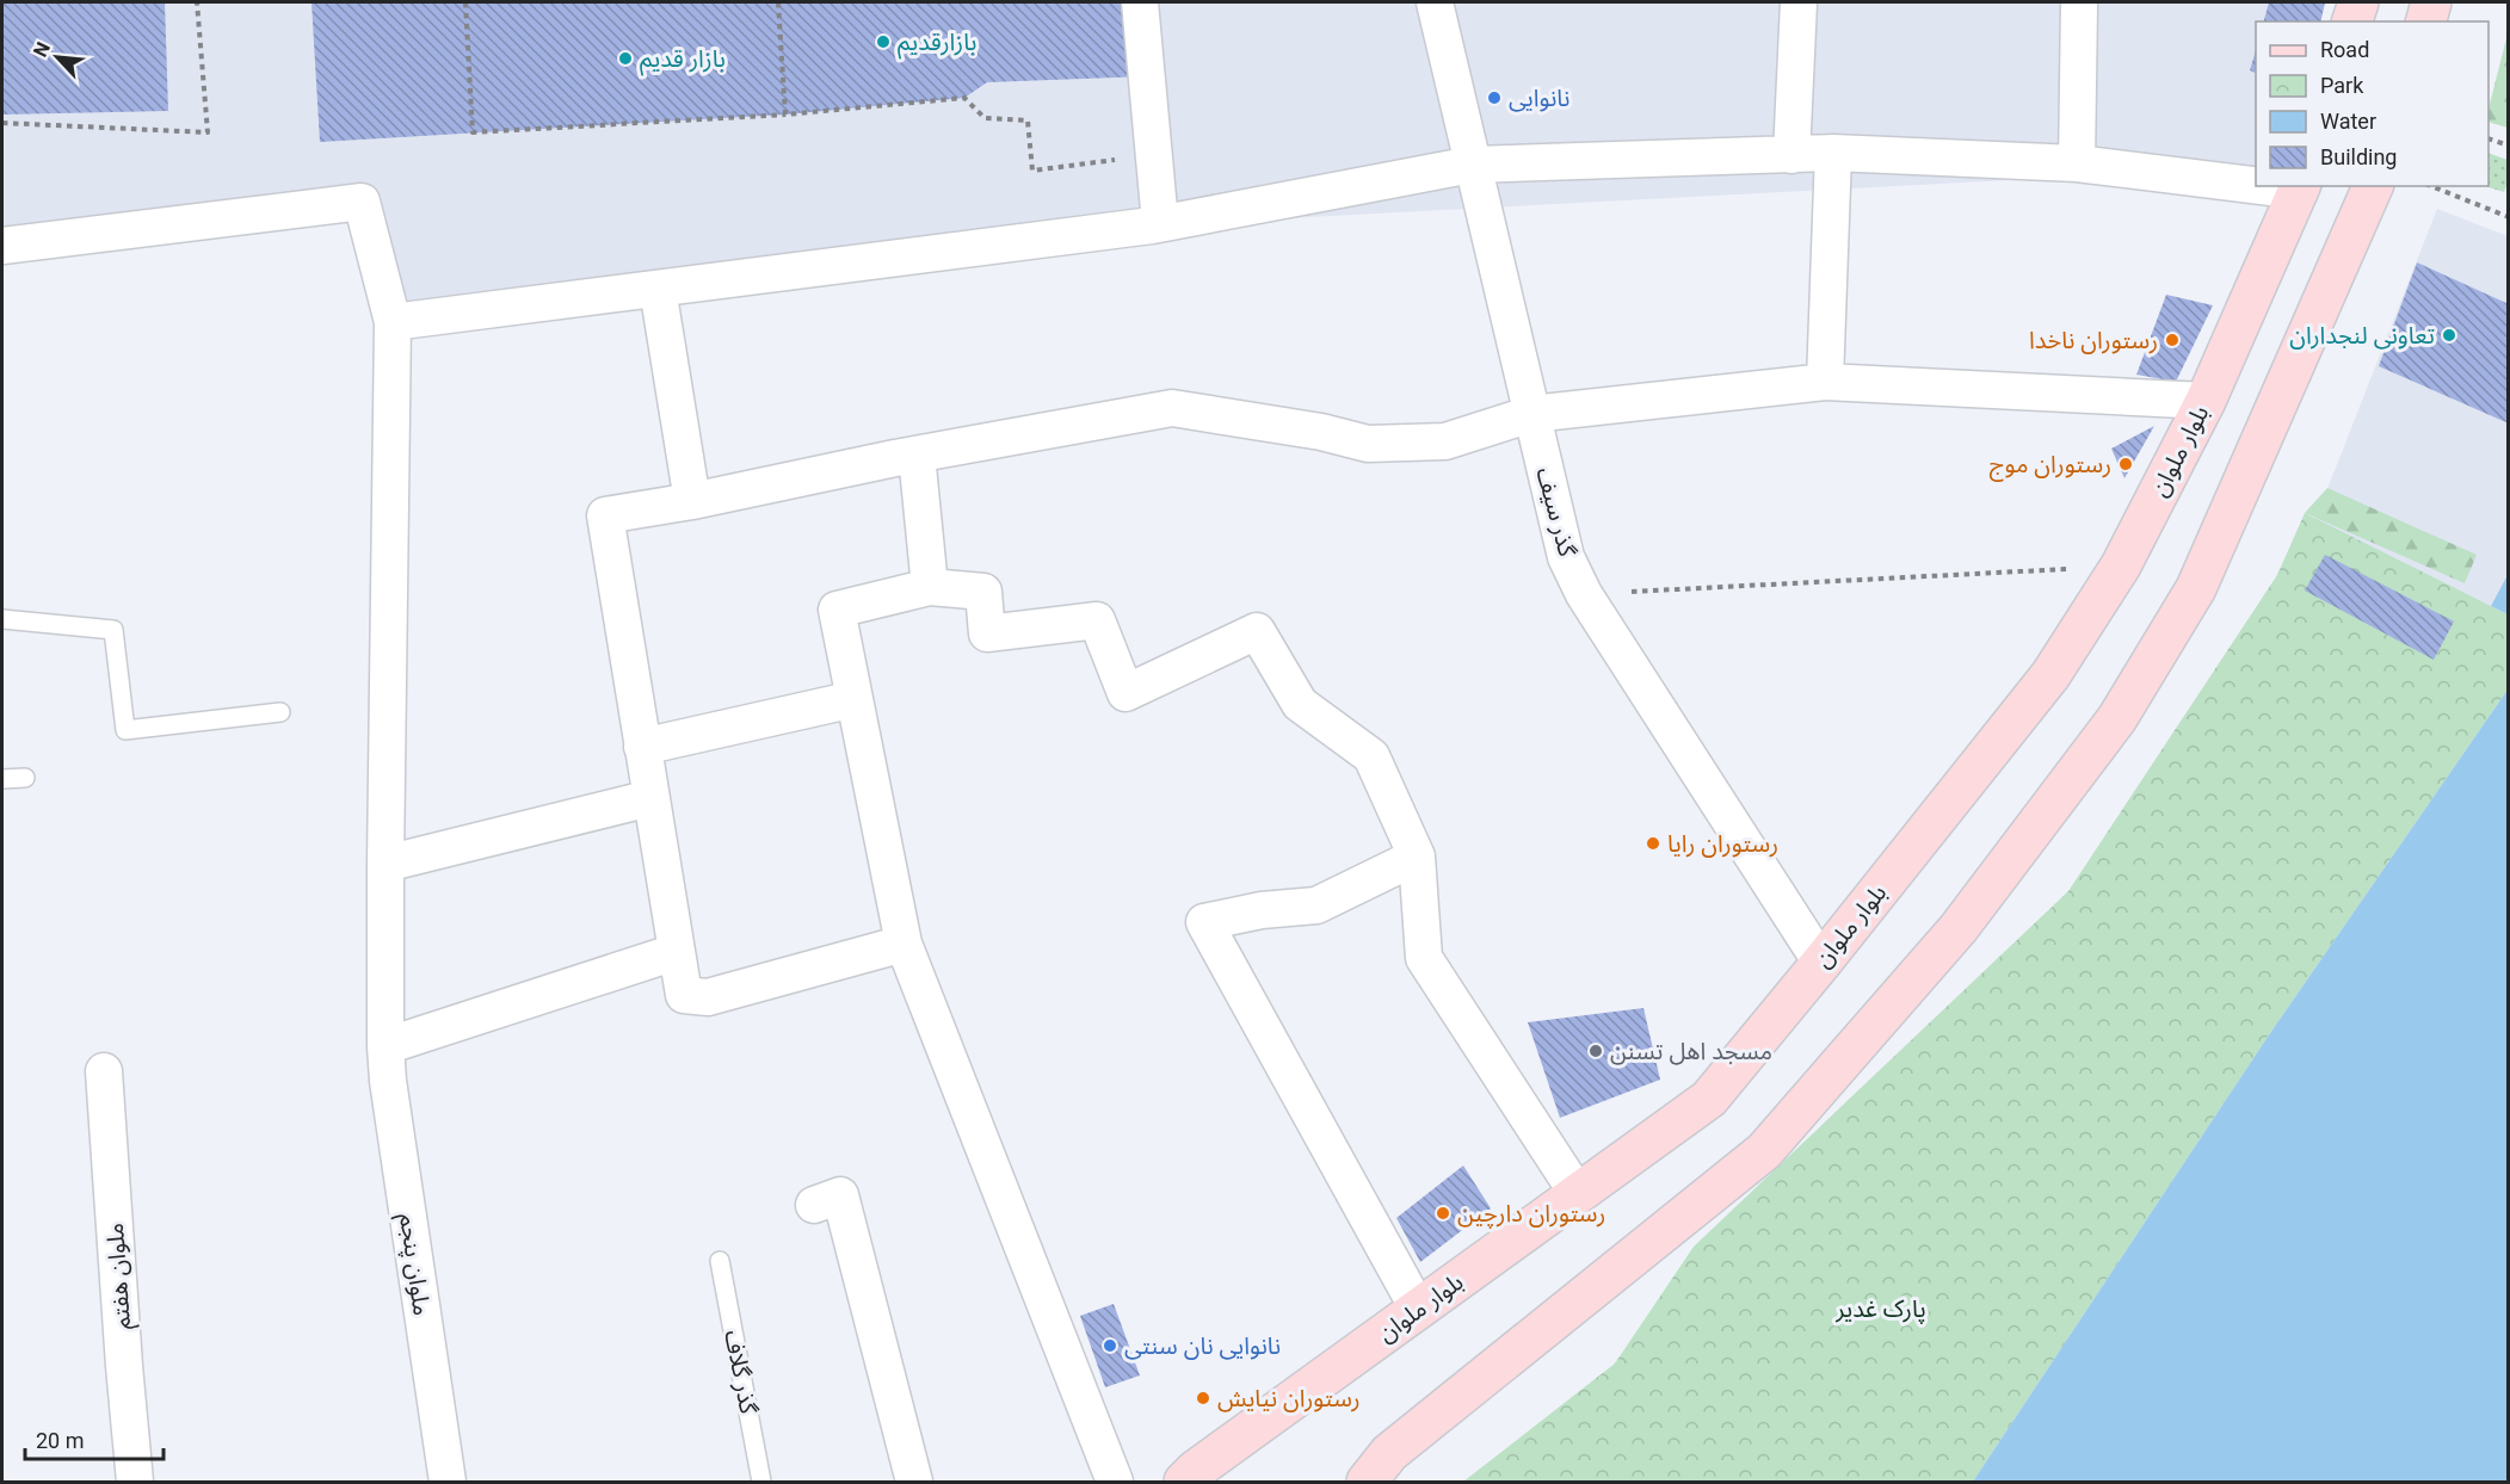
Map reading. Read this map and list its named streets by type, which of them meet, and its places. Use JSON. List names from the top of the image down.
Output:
{
  "streets": {
    "main road": ["بلوار ملوان"],
    "street": ["گذر سیف", "ملوان پنجم", "ملوان هفتم"],
    "lane": ["گذر گلاف"]
  },
  "crossings": [
    ["بلوار ملوان", "گذر سیف"]
  ],
  "parks": ["پارک غدیر"],
  "places": [
    "بازارقدیم",
    "بازار قدیم",
    "نانوایی",
    "تعاونی لنجداران",
    "رستوران ناخدا",
    "رستوران موج",
    "رستوران رایا",
    "مسجد اهل تسنن",
    "رستوران دارچین",
    "نانوایی نان سنتی",
    "رستوران نیایش"
  ],
  "legend": [
    "Road",
    "Park",
    "Water",
    "Building"
  ],
  "scale_bar": "20 m",
  "north": "top left"
}
